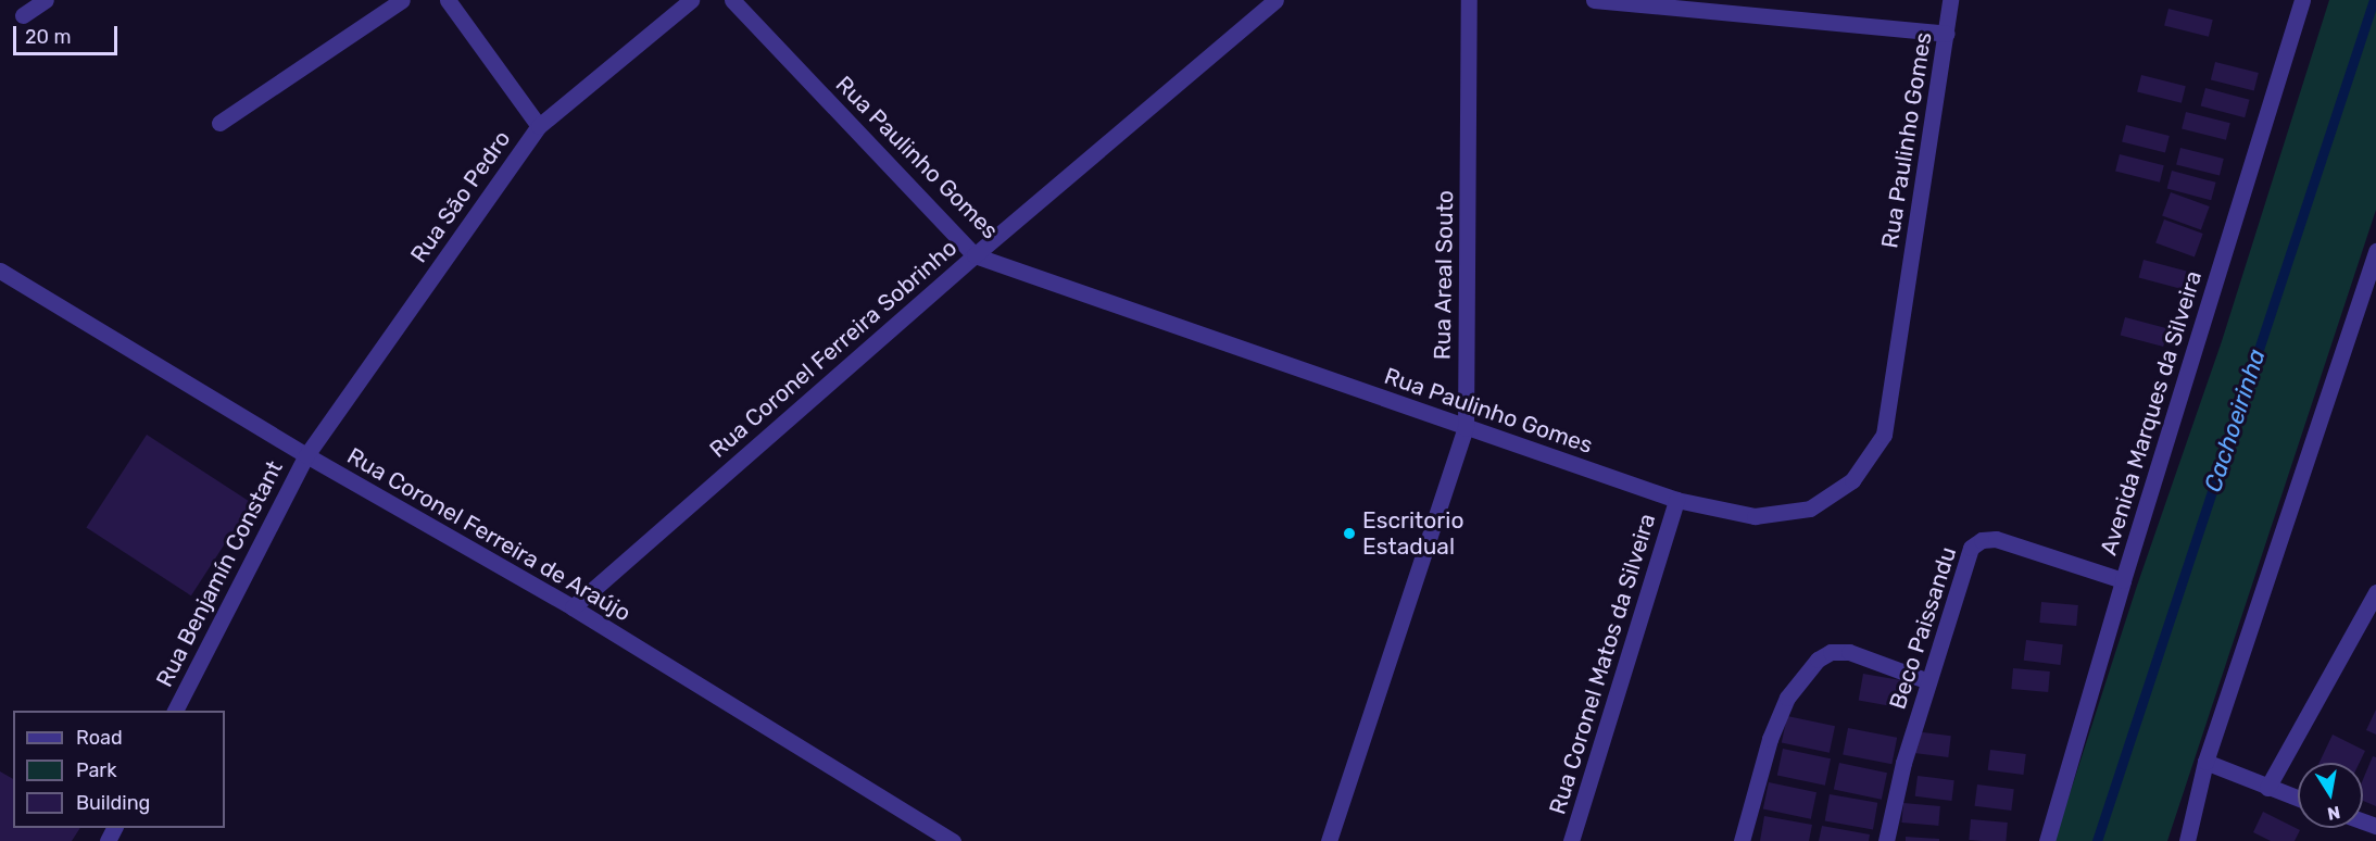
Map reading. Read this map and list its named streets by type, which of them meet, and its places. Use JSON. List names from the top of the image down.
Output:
{
  "streets": {
    "street": [
      "Rua Paulinho Gomes",
      "Rua São Pedro",
      "Rua Areal Souto",
      "Rua Coronel Ferreira Sobrinho",
      "Avenida Marques da Silveira",
      "Rua Coronel Ferreira de Araújo",
      "Rua Benjamín Constant",
      "Beco Paissandu",
      "Rua Coronel Matos da Silveira"
    ]
  },
  "crossings": [
    ["Rua Paulinho Gomes", "Rua Areal Souto"],
    ["Rua Paulinho Gomes", "Rua Coronel Ferreira Sobrinho"],
    ["Rua Paulinho Gomes", "Rua Coronel Matos da Silveira"],
    ["Rua São Pedro", "Rua Coronel Ferreira de Araújo"],
    ["Rua São Pedro", "Rua Benjamín Constant"],
    ["Rua Coronel Ferreira Sobrinho", "Rua Coronel Ferreira de Araújo"],
    ["Avenida Marques da Silveira", "Beco Paissandu"],
    ["Rua Coronel Ferreira de Araújo", "Rua Benjamín Constant"]
  ],
  "water": ["Cachoeirinha"],
  "places": ["Escritorio Estadual"],
  "legend": ["Road", "Park", "Building"],
  "scale_bar": "20 m",
  "north": "bottom"
}
